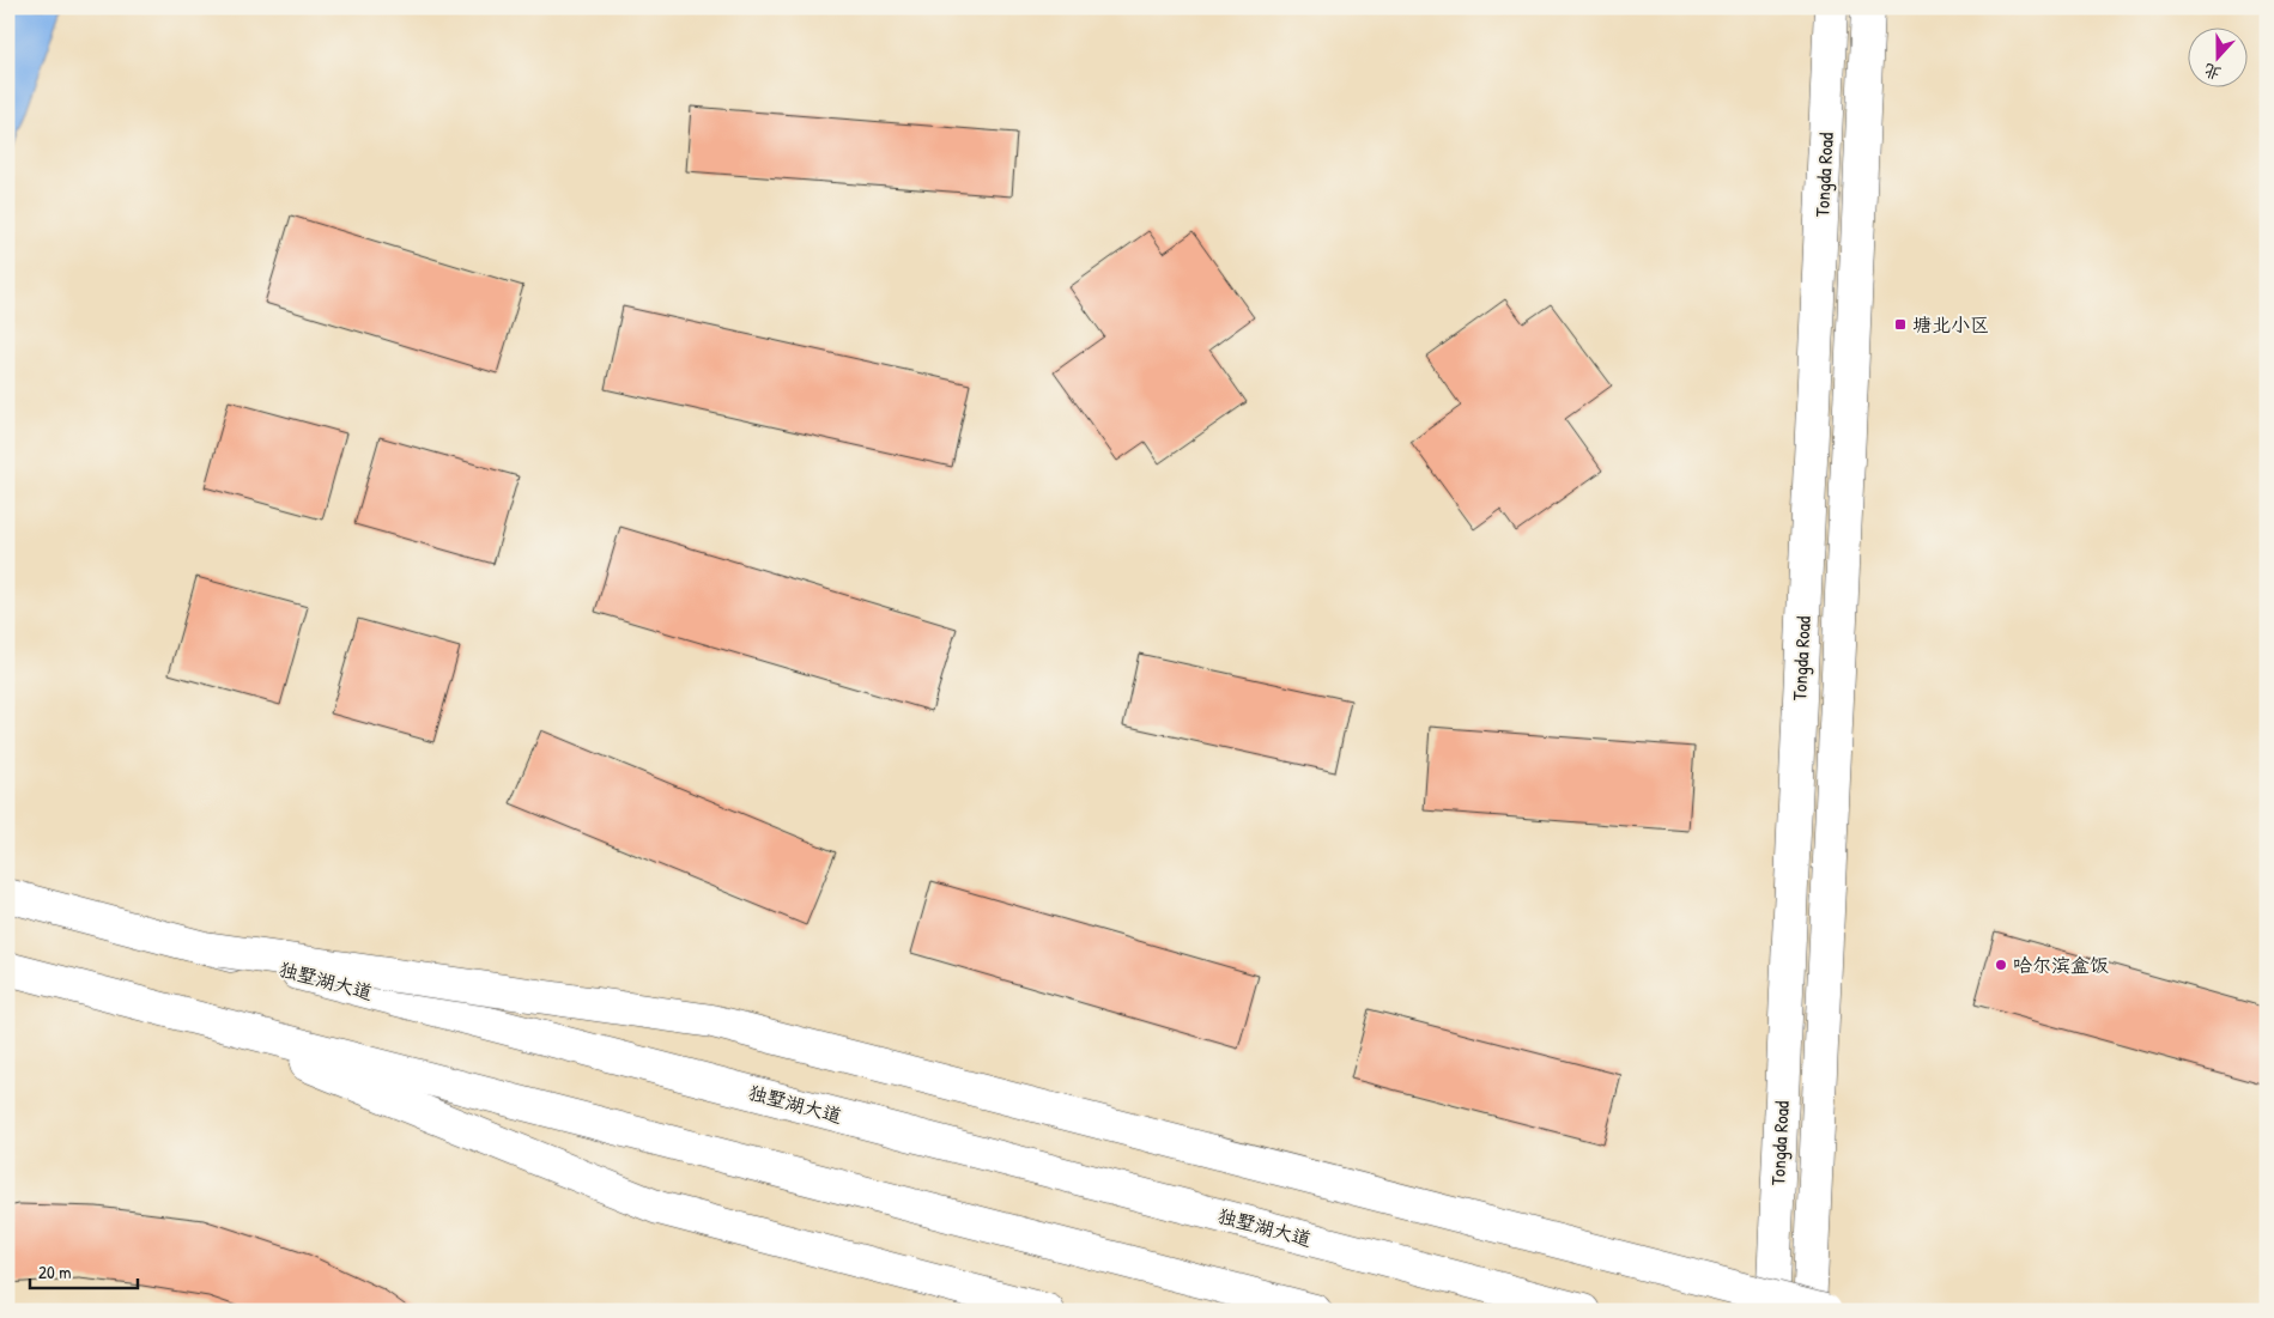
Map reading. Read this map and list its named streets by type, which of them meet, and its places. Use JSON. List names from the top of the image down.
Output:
{
  "streets": {
    "main road": ["Tongda Road", "独墅湖大道"]
  },
  "places": {
    "transit": ["塘北小区"],
    "other": ["哈尔滨盒饭"]
  },
  "scale_bar": "20 m",
  "north": "bottom"
}
